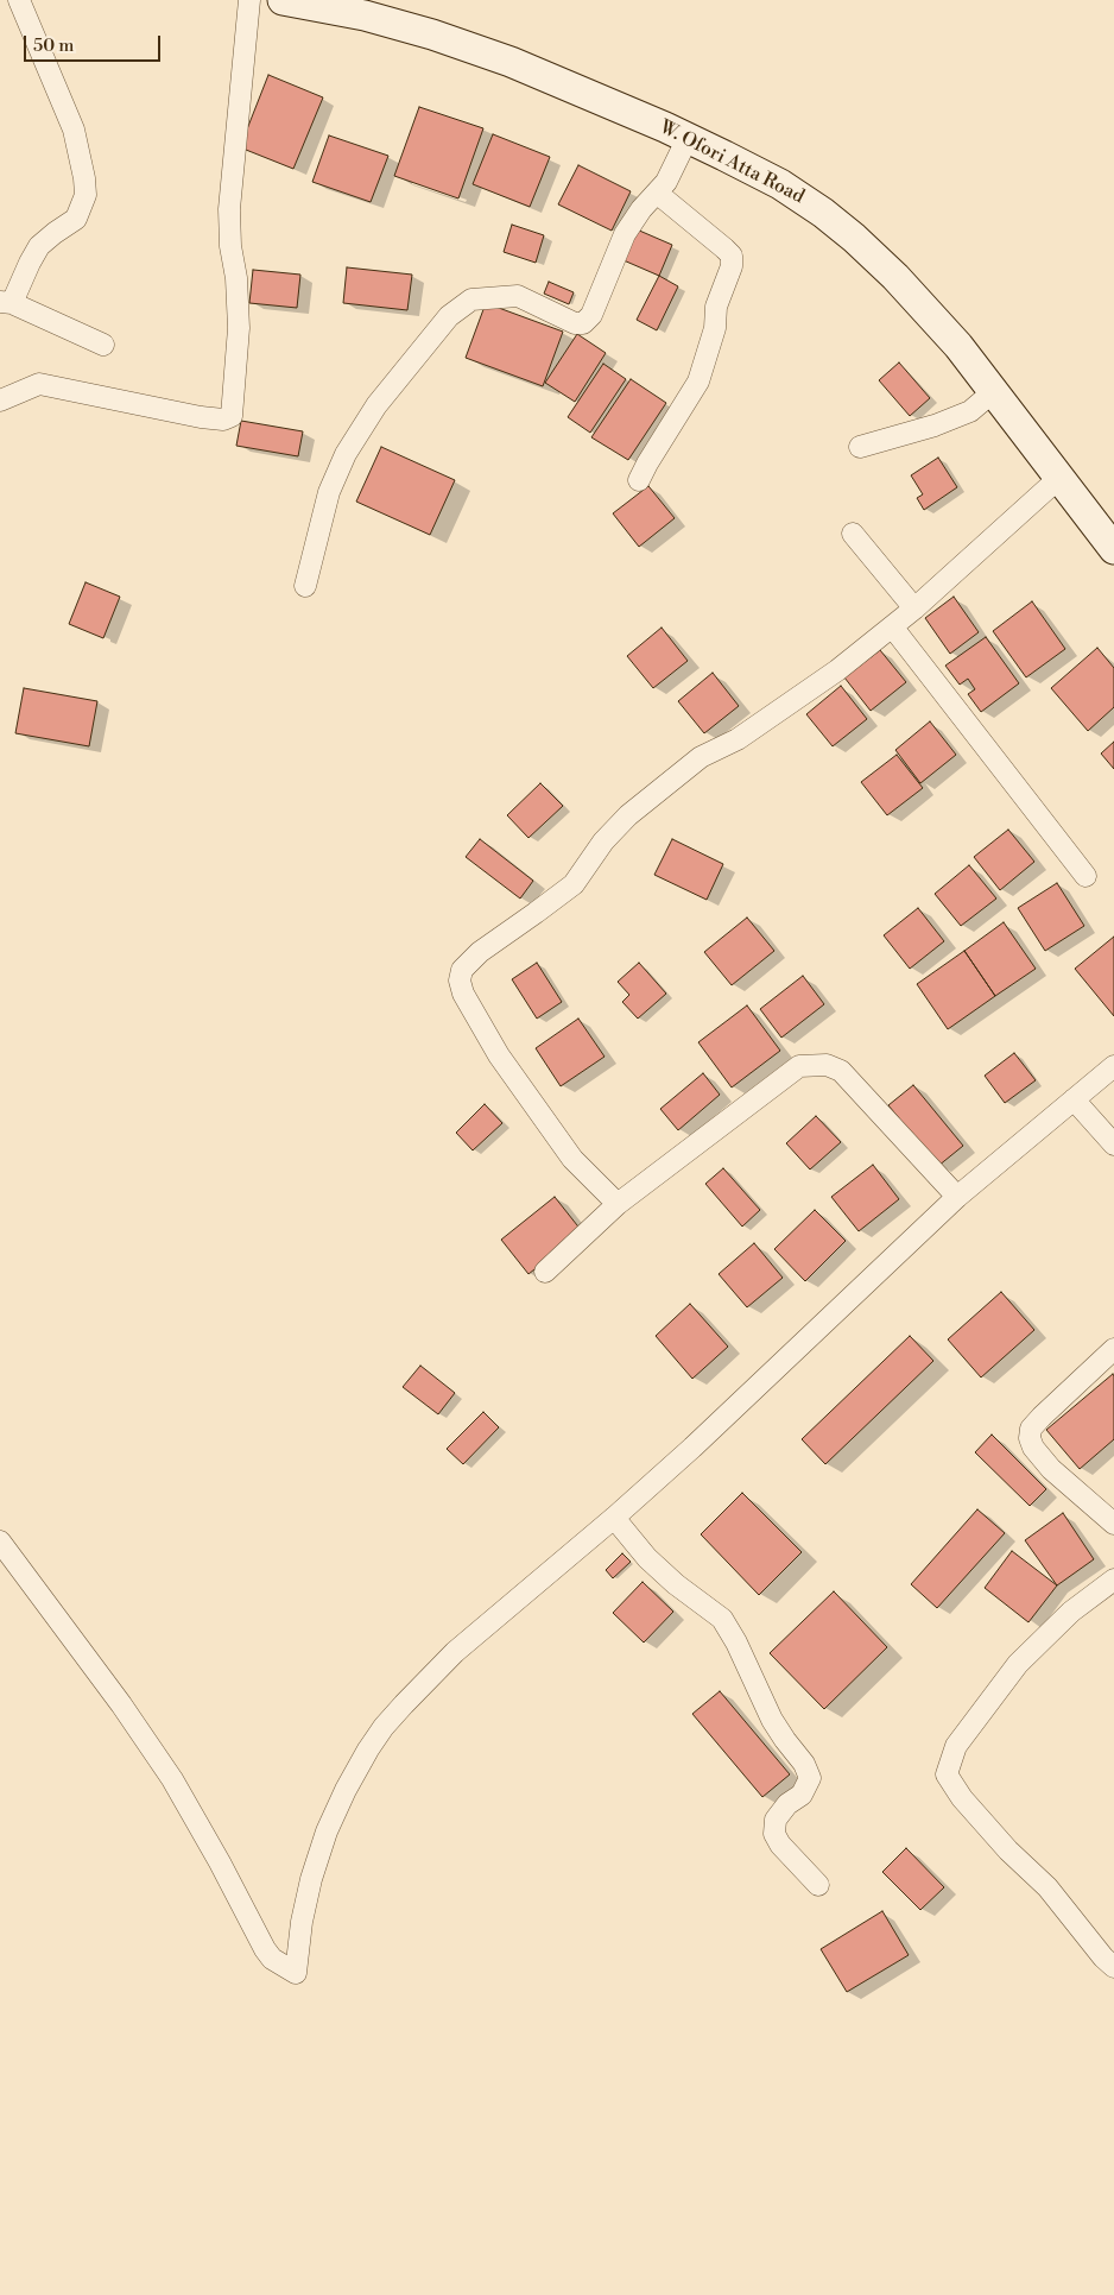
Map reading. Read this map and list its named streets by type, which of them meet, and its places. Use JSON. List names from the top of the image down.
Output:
{
  "streets": {
    "main road": ["W. Ofori Atta Road"]
  },
  "scale_bar": "50 m"
}
